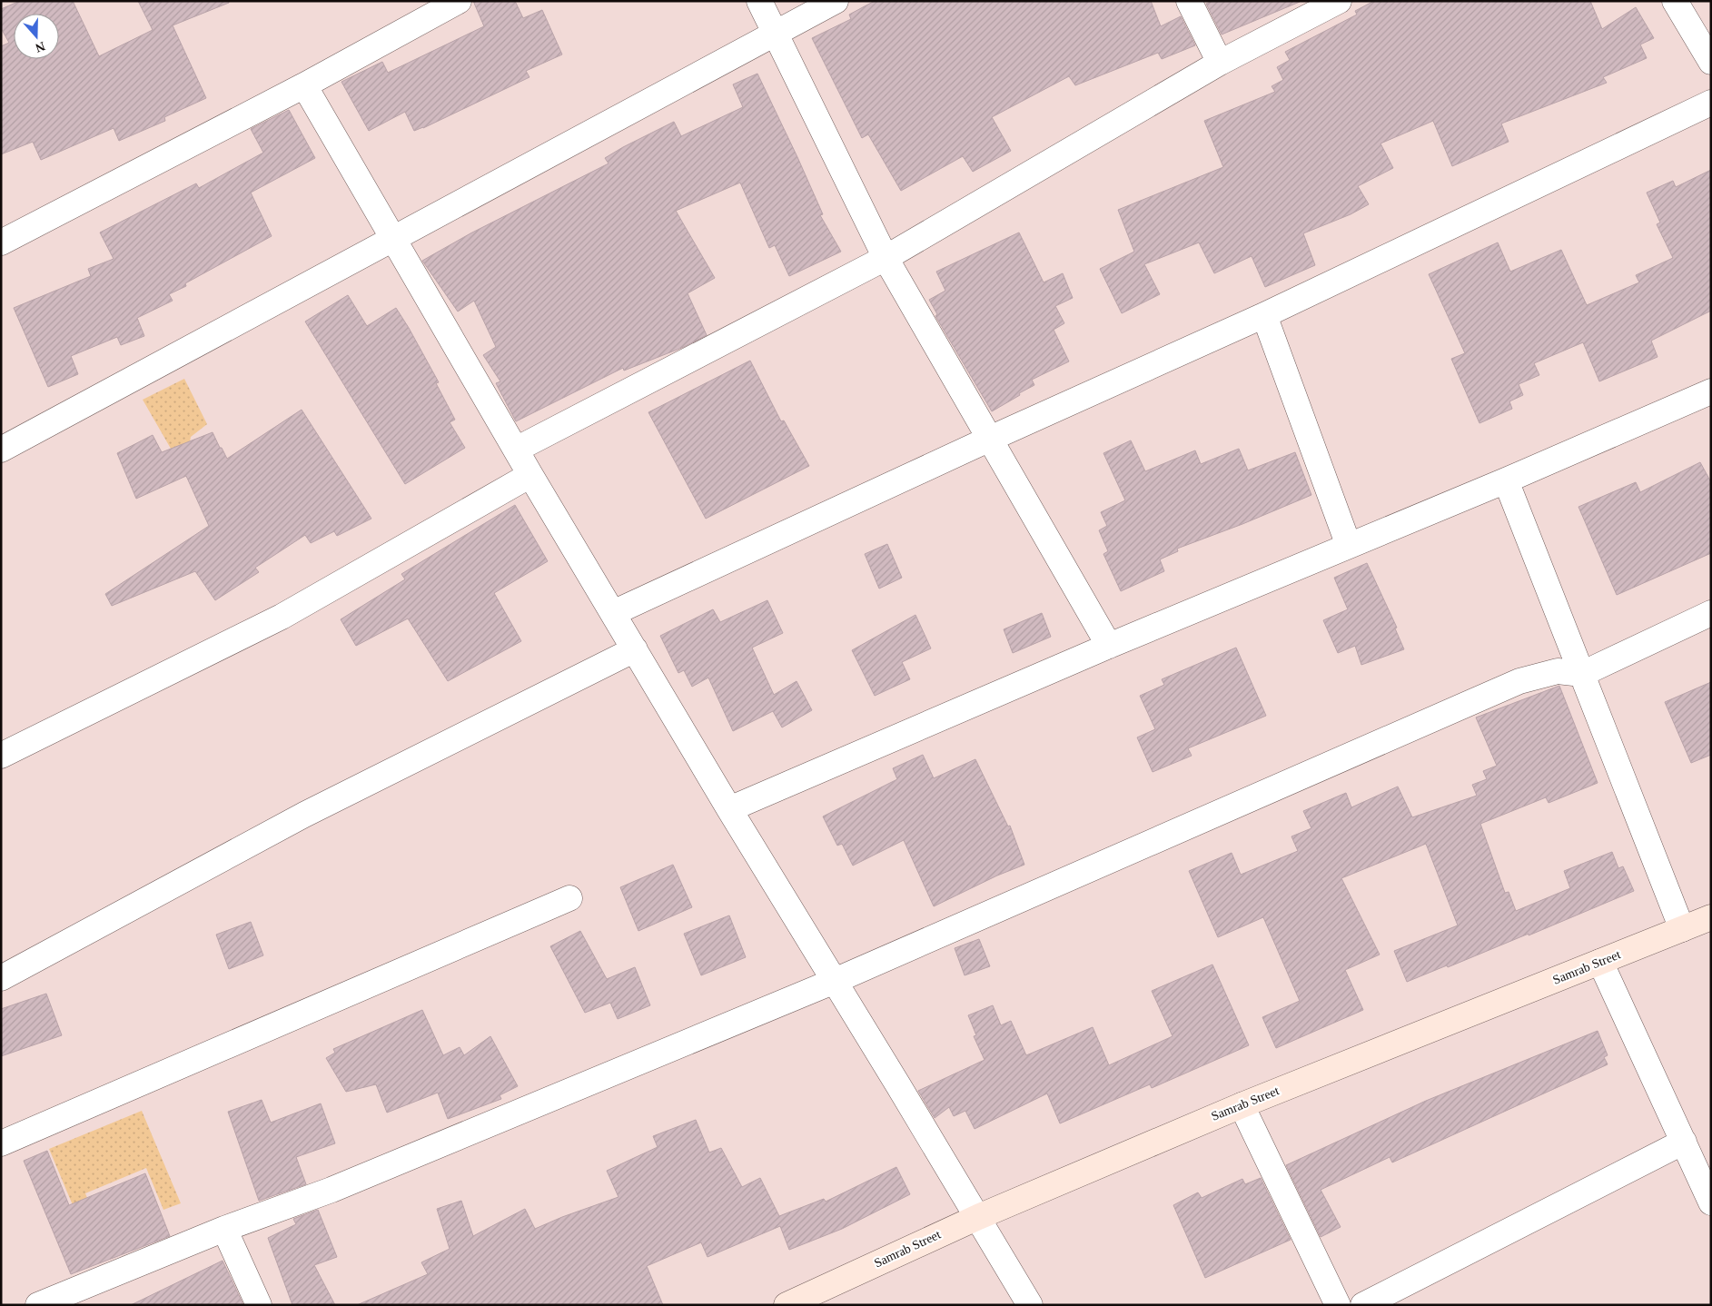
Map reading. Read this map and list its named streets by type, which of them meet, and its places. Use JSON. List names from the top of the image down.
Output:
{
  "streets": {
    "street": ["Samrab Street"]
  },
  "north": "bottom"
}
